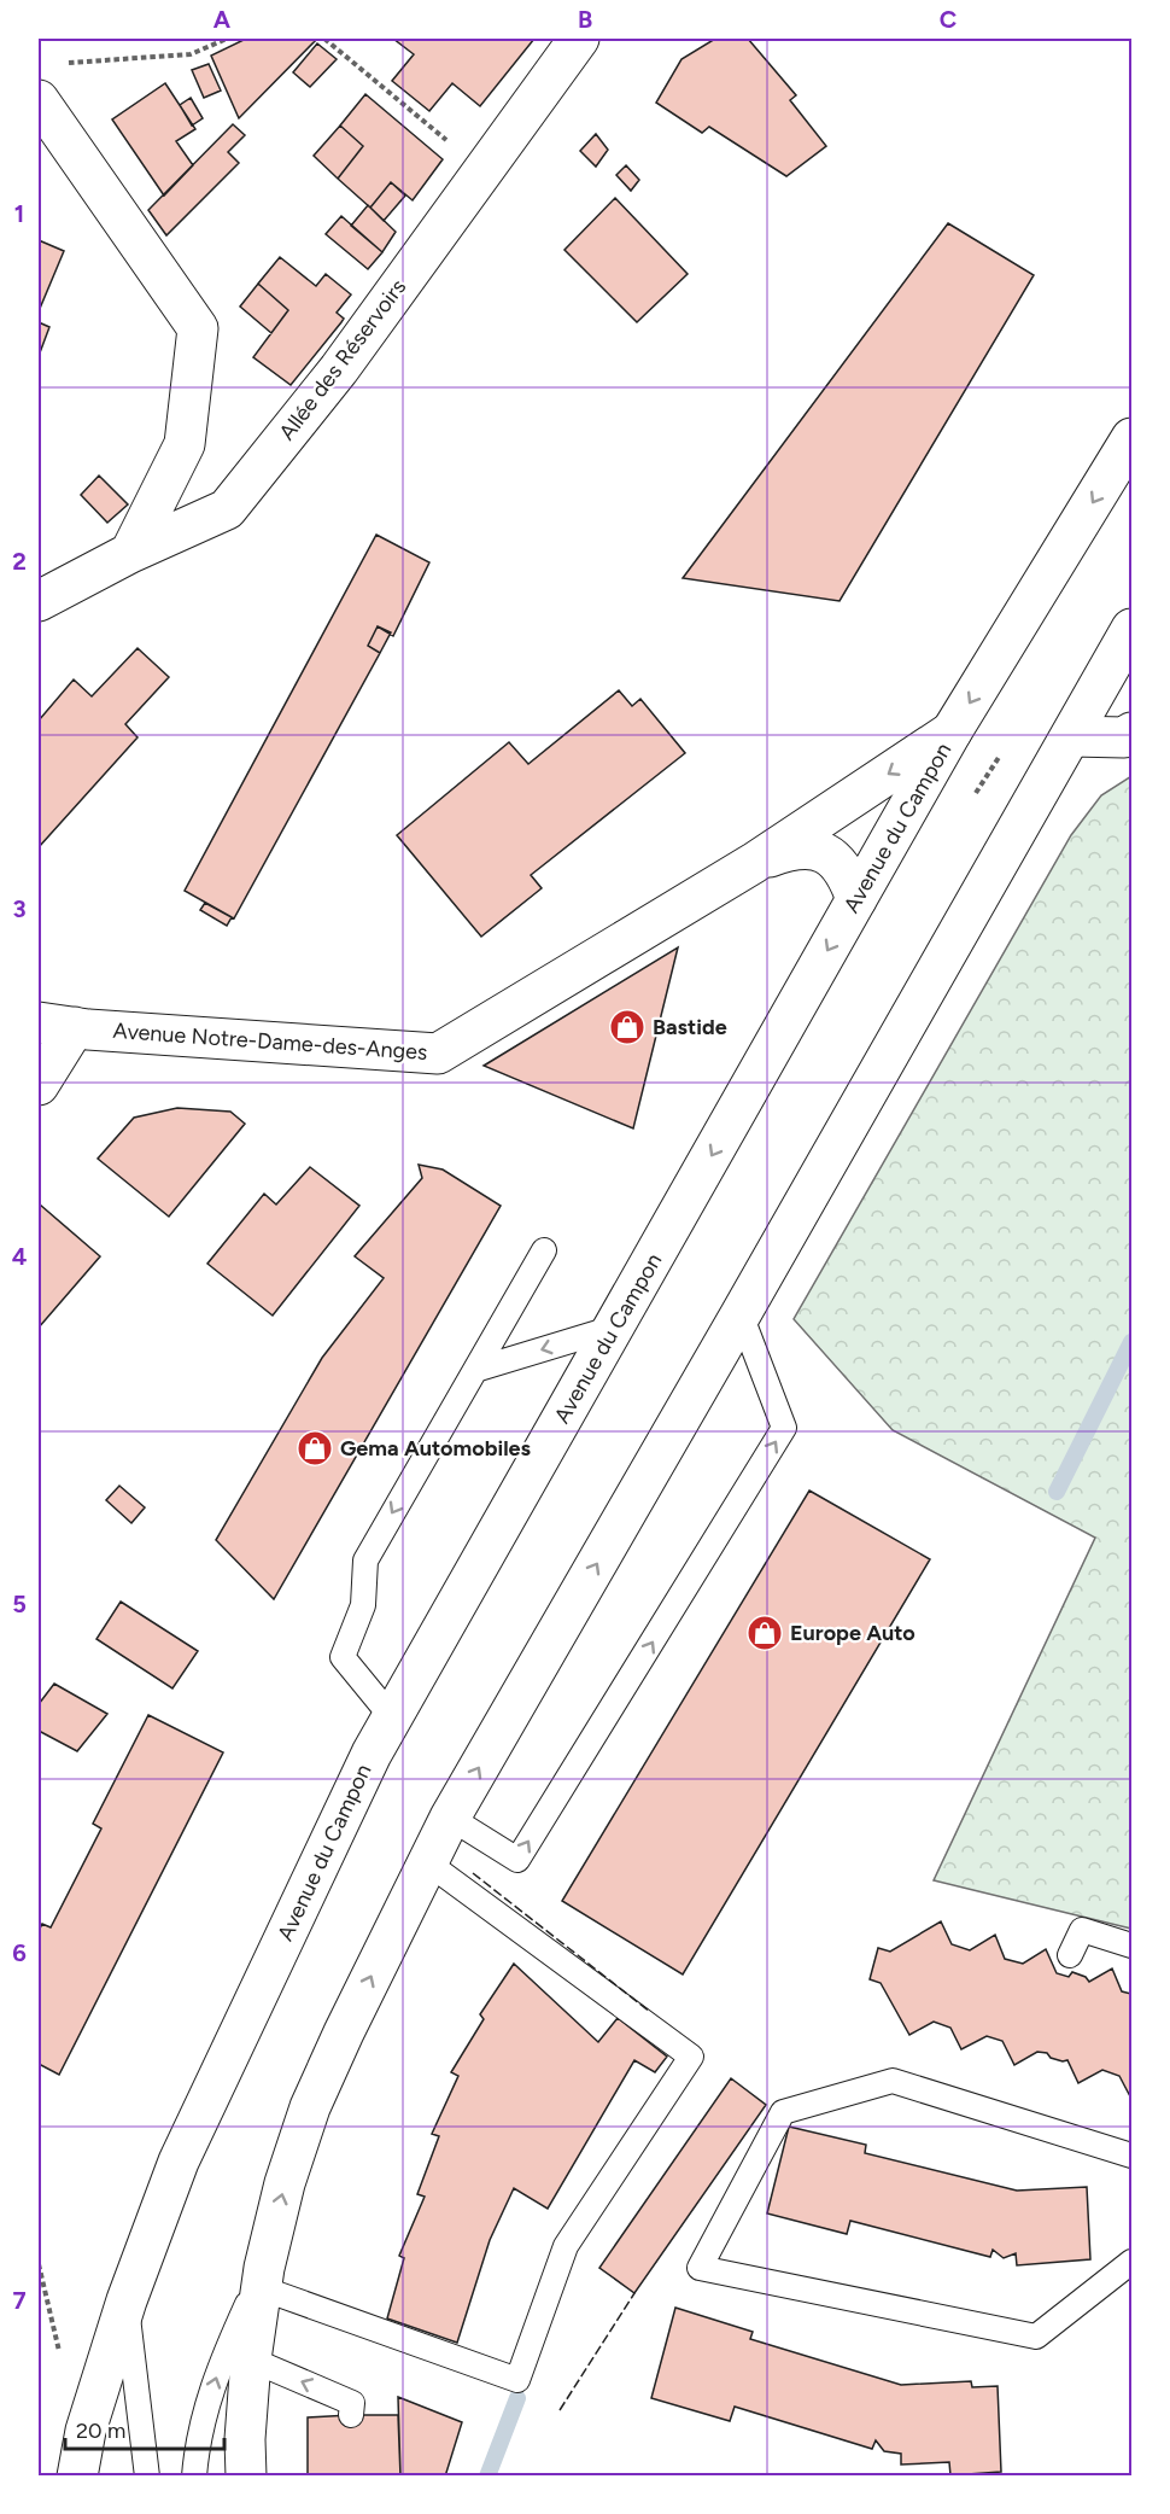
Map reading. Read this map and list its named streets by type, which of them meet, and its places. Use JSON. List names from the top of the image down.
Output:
{
  "streets": {
    "main road": ["Allée des Réservoirs", "Avenue du Campon", "Avenue Notre-Dame-des-Anges"]
  },
  "crossings": [
    ["Avenue du Campon", "Avenue Notre-Dame-des-Anges"]
  ],
  "places": {
    "shop": ["Bastide", "Gema Automobiles", "Europe Auto"]
  },
  "scale_bar": "20 m",
  "grid": {
    "columns": ["A", "B", "C"],
    "rows": [
      "1",
      "2",
      "3",
      "4",
      "5",
      "6",
      "7"
    ]
  }
}
